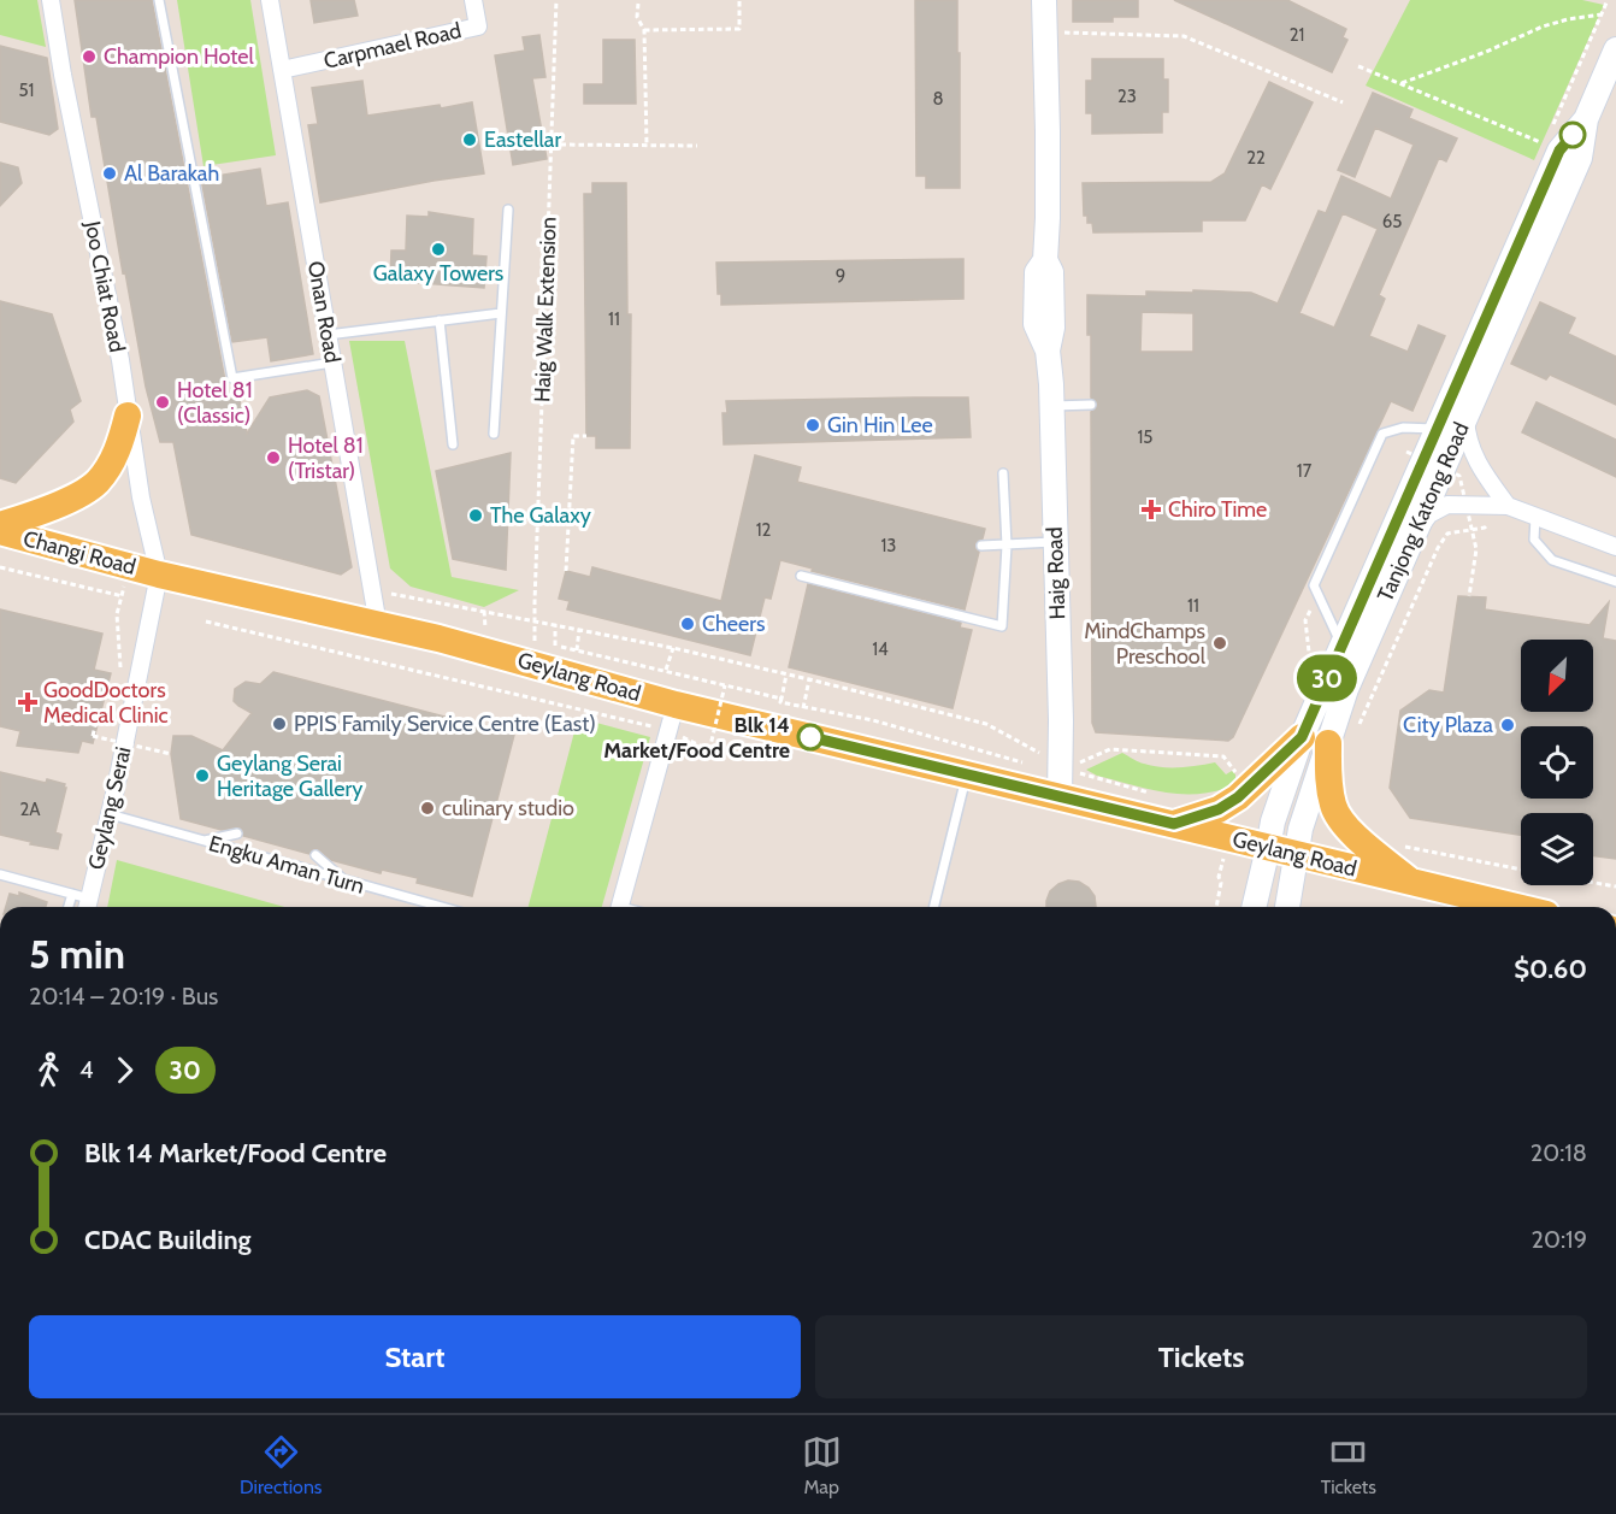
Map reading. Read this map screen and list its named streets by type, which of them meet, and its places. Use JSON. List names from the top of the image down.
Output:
{
  "streets": {
    "main road": [
      "Tanjong Katong Road",
      "Changi Road",
      "Haig Road",
      "Geylang Road"
    ],
    "street": [
      "Carpmael Road",
      "Joo Chiat Road",
      "Onan Road",
      "Geylang Serai"
    ],
    "lane": ["Engku Aman Turn"],
    "path": ["Haig Walk Extension"]
  },
  "crossings": [
    ["Carpmael Road", "Onan Road"],
    ["Joo Chiat Road", "Changi Road"],
    ["Joo Chiat Road", "Geylang Road"],
    ["Joo Chiat Road", "Geylang Serai"],
    ["Onan Road", "Geylang Road"],
    ["Tanjong Katong Road", "Geylang Road"],
    ["Changi Road", "Geylang Road"],
    ["Changi Road", "Geylang Serai"],
    ["Haig Road", "Geylang Road"],
    ["Geylang Road", "Geylang Serai"],
    ["Geylang Serai", "Engku Aman Turn"]
  ],
  "places": {
    "other": [
      "Champion Hotel",
      "Eastellar",
      "Al Barakah",
      "Galaxy Towers",
      "Hotel 81 (Classic)",
      "Gin Hin Lee",
      "Hotel 81 (Tristar)",
      "The Galaxy",
      "Cheers",
      "MindChamps Preschool",
      "PPIS Family Service Centre (East)",
      "City Plaza",
      "Blk 14 Market/Food Centre",
      "Geylang Serai Heritage Gallery",
      "culinary studio"
    ],
    "health": ["Chiro Time", "GoodDoctors Medical Clinic"]
  },
  "lines": ["bus line 30"],
  "house_numbers": [
    "21",
    "51",
    "23",
    "8",
    "22",
    "65",
    "9",
    "11",
    "15",
    "17",
    "12",
    "13",
    "11",
    "14",
    "2A"
  ],
  "north": "bottom left",
  "page": {
    "on_map": "30",
    "heading": ["5 min", "20:14 – 20:19 · Bus", "$0.60"],
    "legs": ["4", "30"],
    "list": [
      {
        "name": "Blk 14 Market/Food Centre",
        "value": "20:18"
      },
      {
        "name": "CDAC Building",
        "value": "20:19"
      }
    ],
    "buttons": ["Start", "Tickets"],
    "tabs": ["Directions", "Map", "Tickets"]
  }
}
